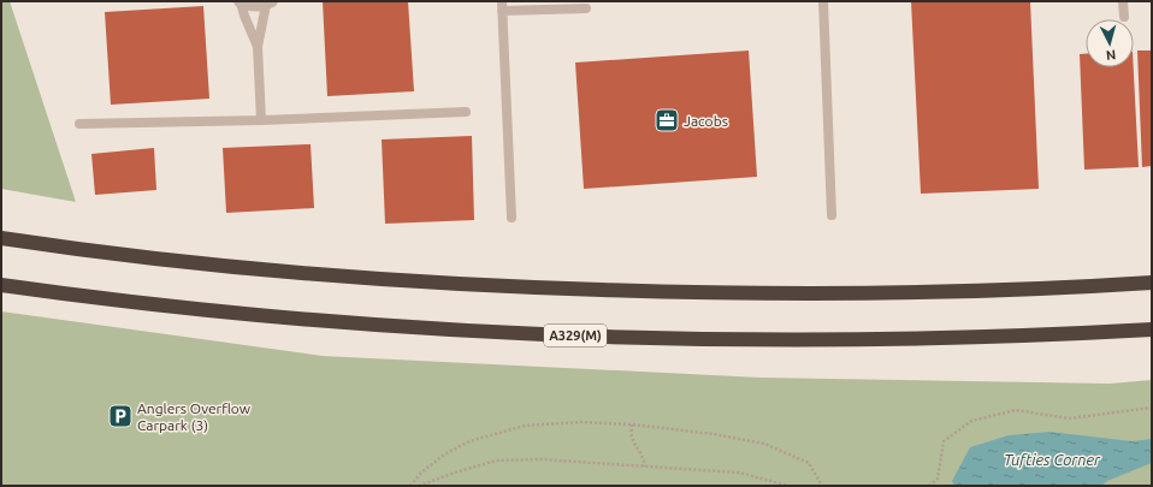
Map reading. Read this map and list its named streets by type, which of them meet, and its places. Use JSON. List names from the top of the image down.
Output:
{
  "streets": {
    "highway": ["A329(M)"]
  },
  "water": ["Tufties Corner"],
  "places": {
    "office": ["Jacobs"],
    "parking": ["Anglers Overflow Carpark (3)"]
  },
  "north": "bottom"
}
